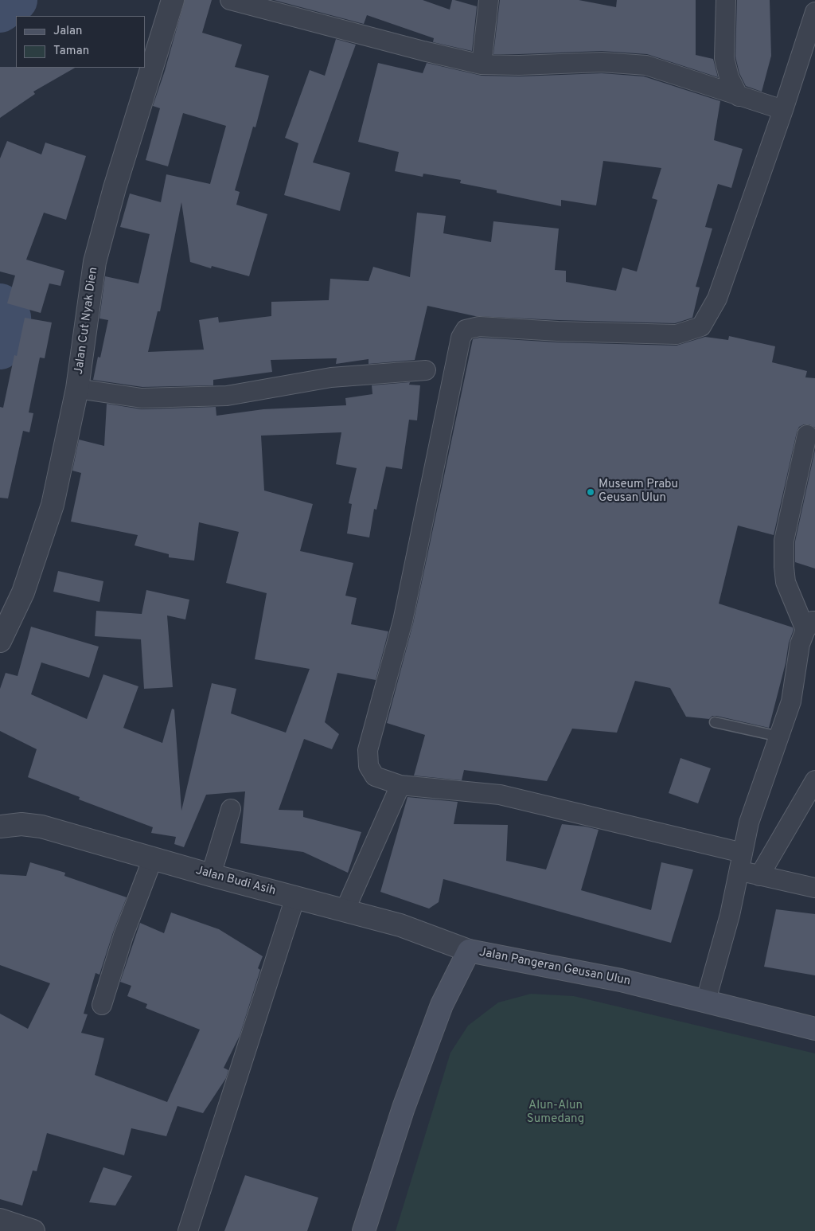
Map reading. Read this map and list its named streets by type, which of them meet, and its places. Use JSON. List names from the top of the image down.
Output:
{
  "streets": {
    "main road": ["Jalan Pangeran Geusan Ulun"],
    "street": ["Jalan Cut Nyak Dien", "Jalan Budi Asih"]
  },
  "crossings": [
    ["Jalan Budi Asih", "Jalan Pangeran Geusan Ulun"]
  ],
  "parks": ["Alun-Alun Sumedang"],
  "places": ["Museum Prabu Geusan Ulun"],
  "legend": ["Jalan", "Taman"]
}
